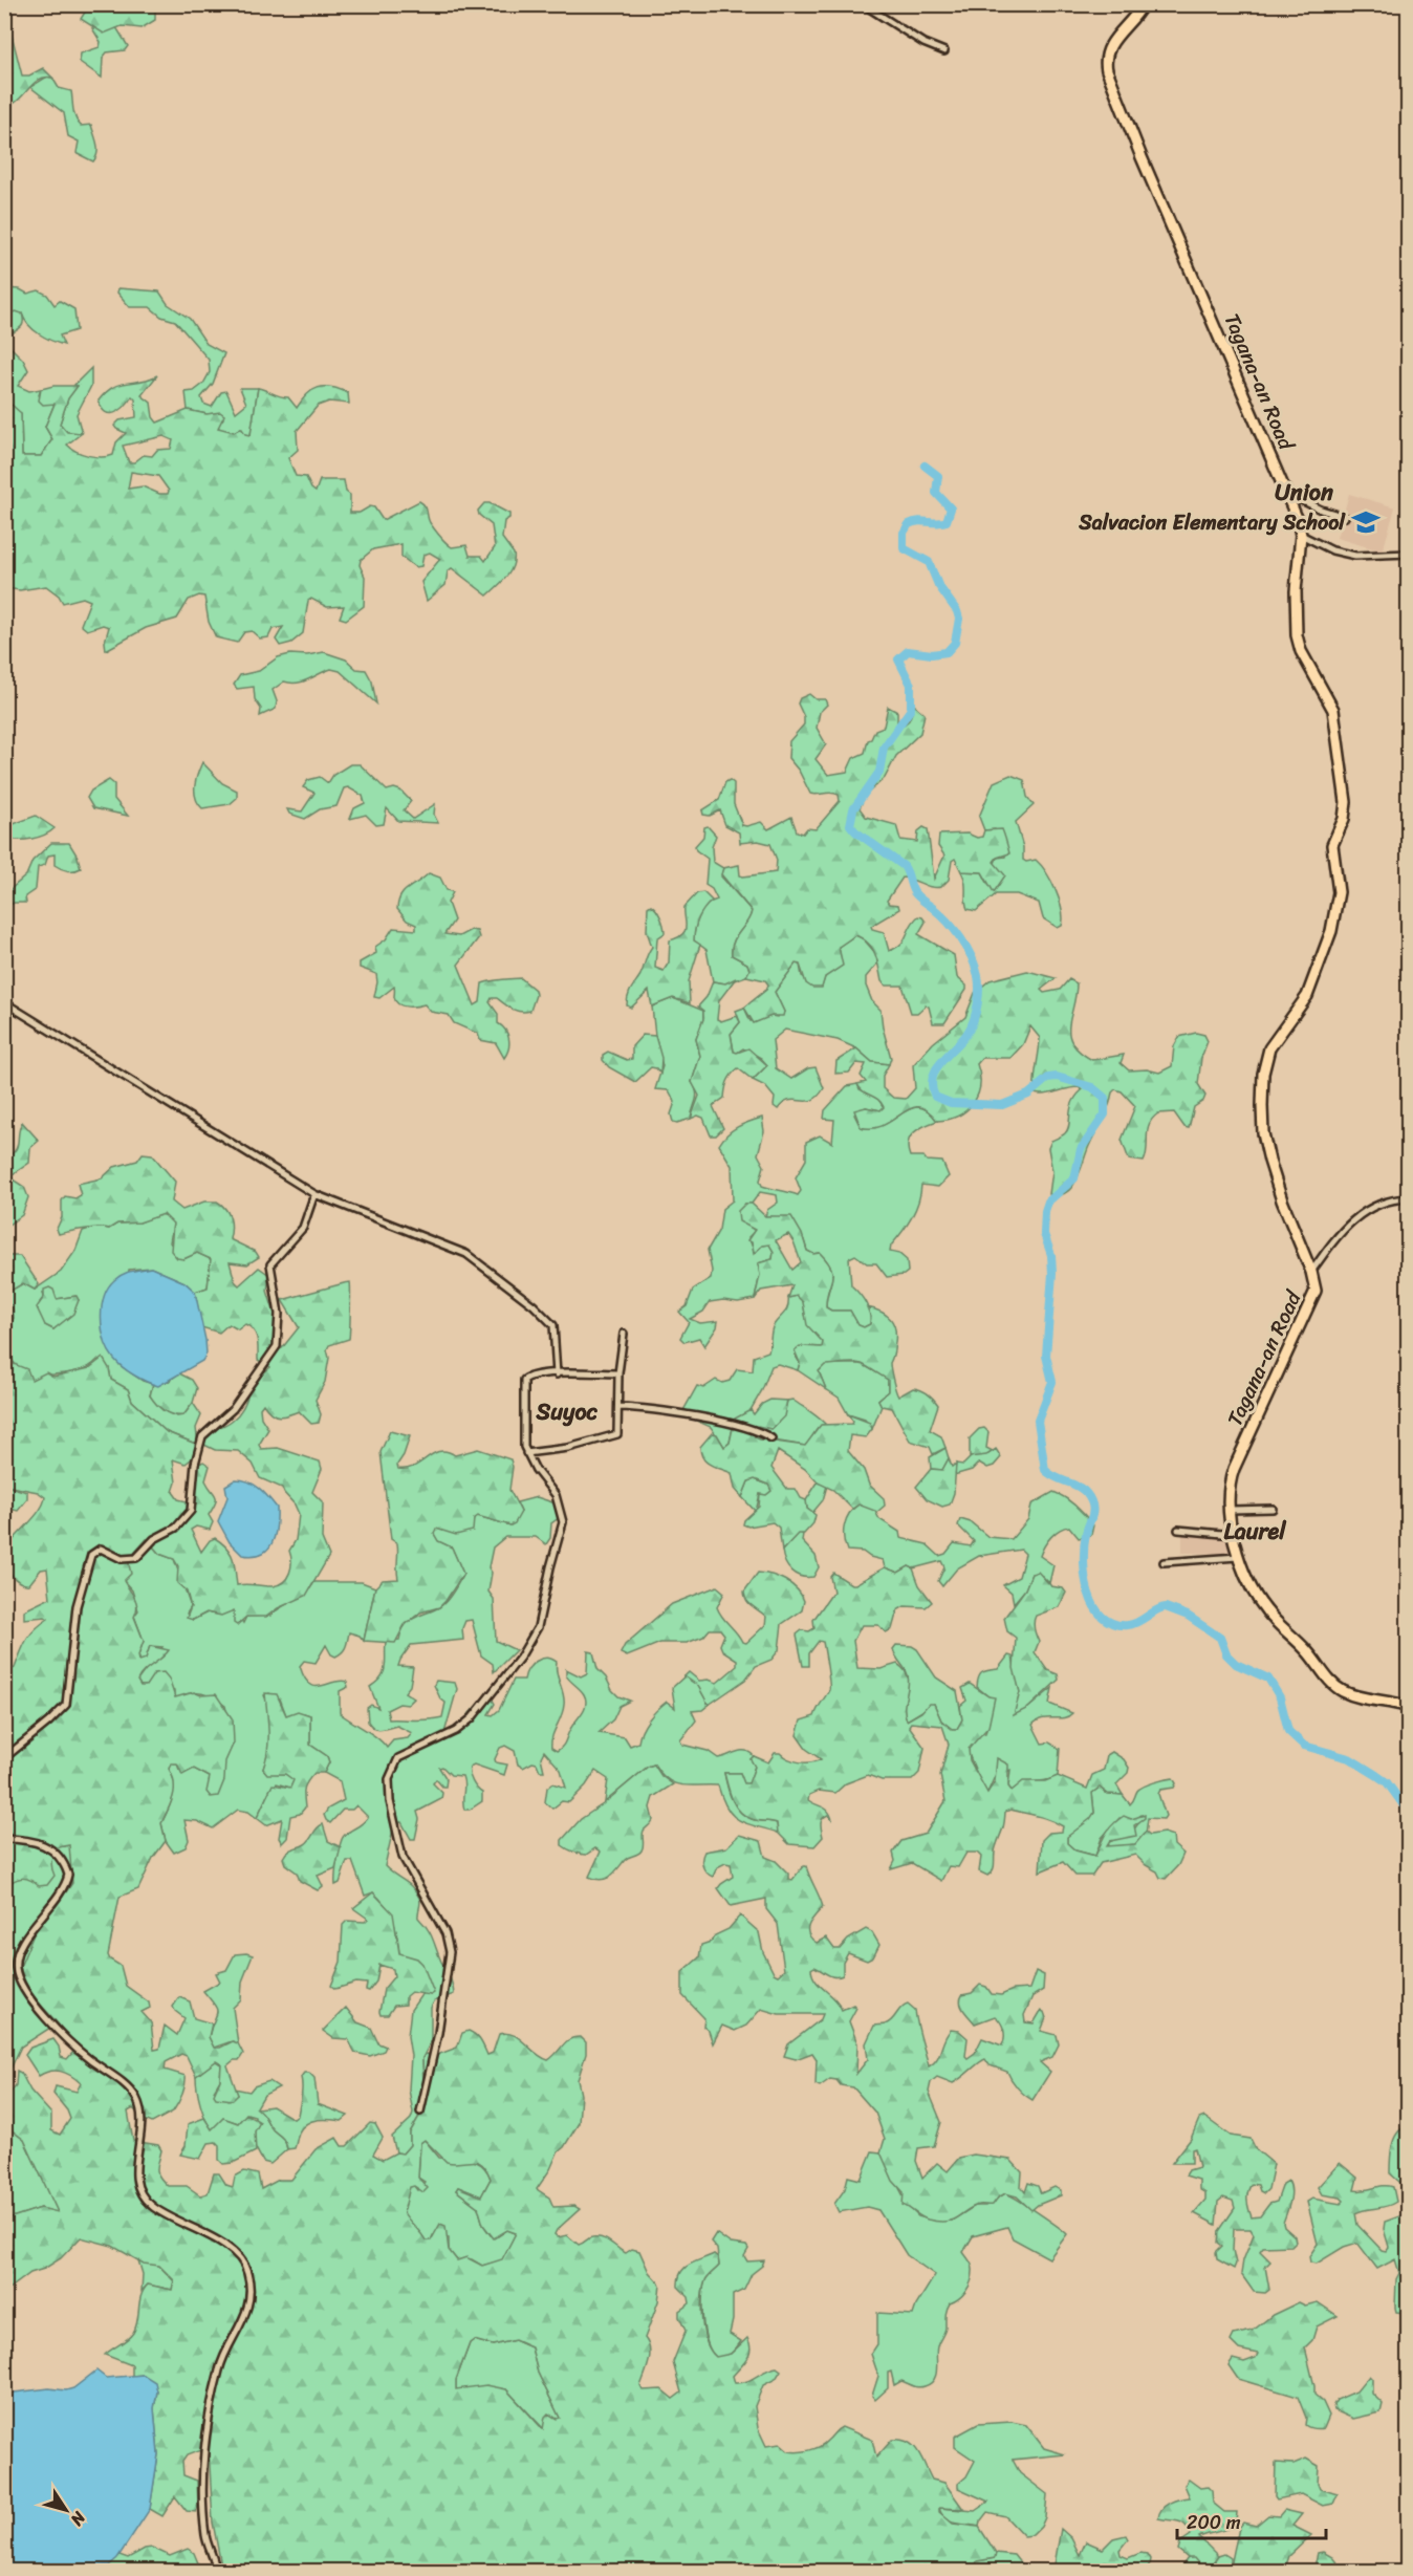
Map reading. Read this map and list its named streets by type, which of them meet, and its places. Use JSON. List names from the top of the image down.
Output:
{
  "streets": {
    "main road": ["Tagana-an Road"]
  },
  "districts": ["Union", "Suyoc", "Laurel"],
  "places": {
    "school or university": ["Salvacion Elementary School"]
  },
  "scale_bar": "200 m",
  "north": "bottom right"
}
